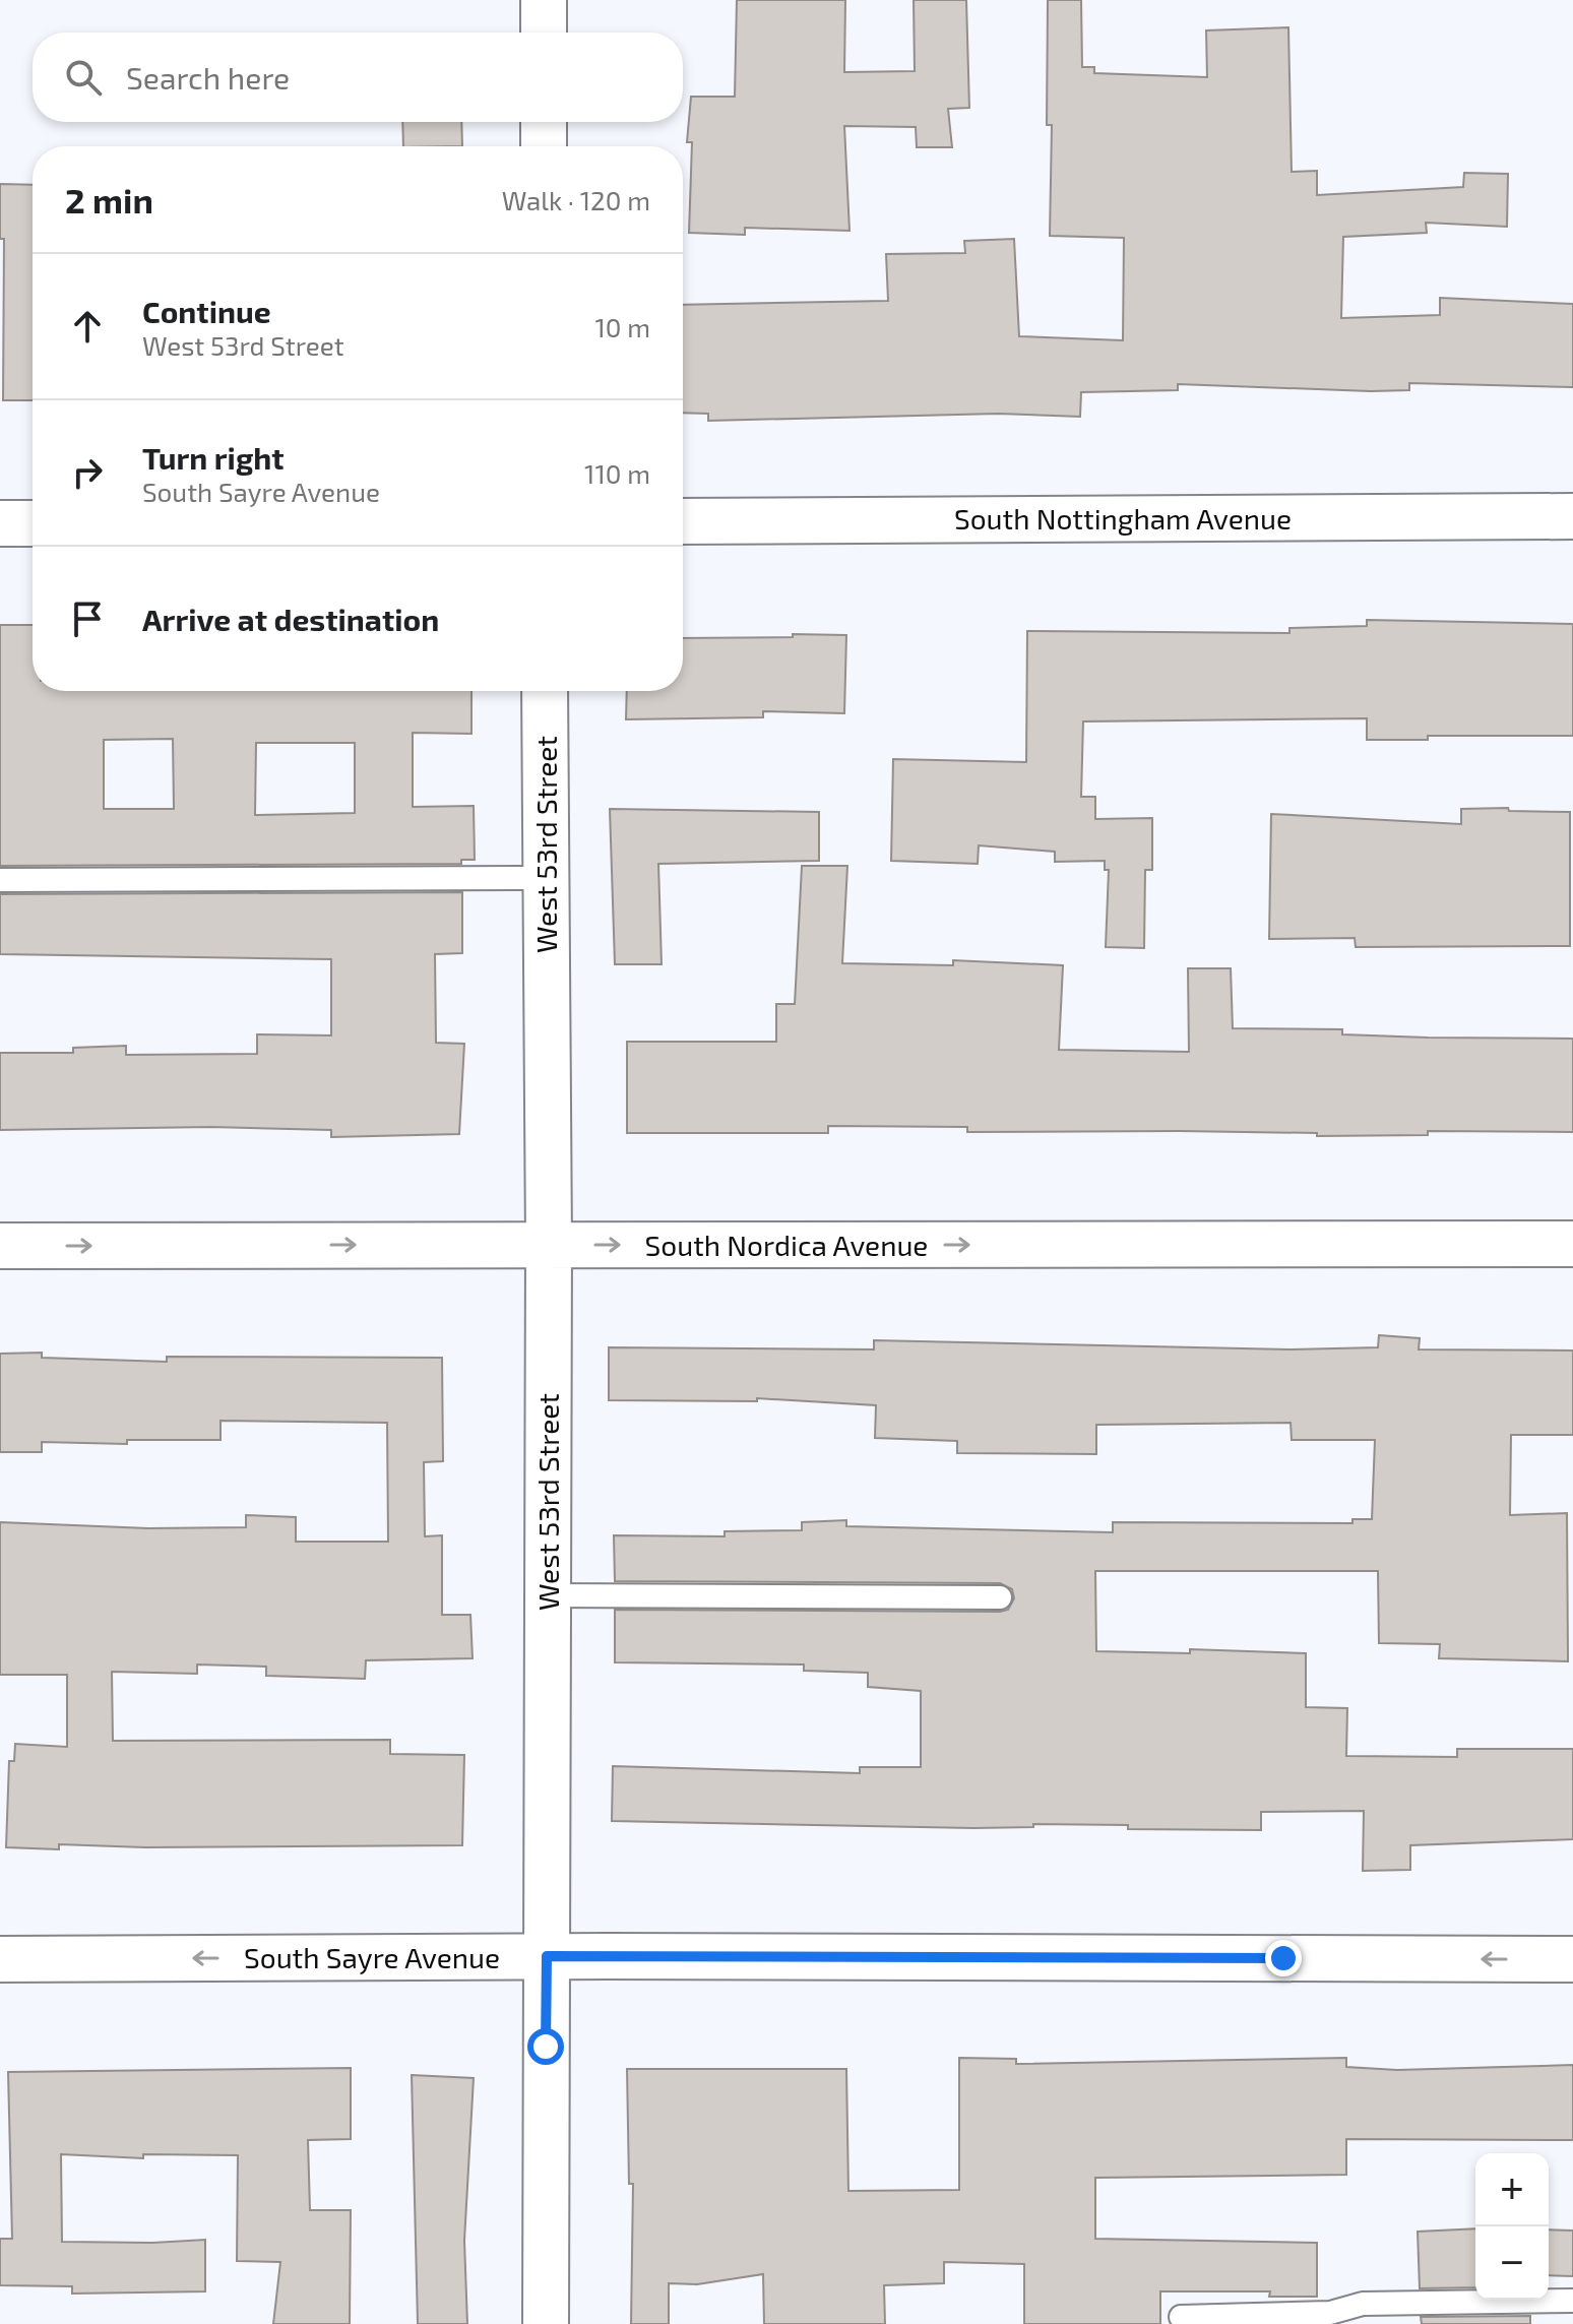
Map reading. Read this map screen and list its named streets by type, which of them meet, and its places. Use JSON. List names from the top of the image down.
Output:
{
  "streets": {
    "street": [
      "South Nottingham Avenue",
      "West 53rd Street",
      "South Nordica Avenue",
      "South Sayre Avenue"
    ]
  },
  "crossings": [
    ["West 53rd Street", "South Nordica Avenue"],
    ["West 53rd Street", "South Sayre Avenue"]
  ],
  "one_way": ["South Nordica Avenue", "South Sayre Avenue"],
  "page": {
    "search": "Search here",
    "heading": ["2 min", "Walk · 120 m"],
    "list": [
      ["Continue", "West 53rd Street", "10 m"],
      ["Turn right", "South Sayre Avenue", "110 m"],
      "Arrive at destination"
    ],
    "map_buttons": ["+", "−"]
  }
}
